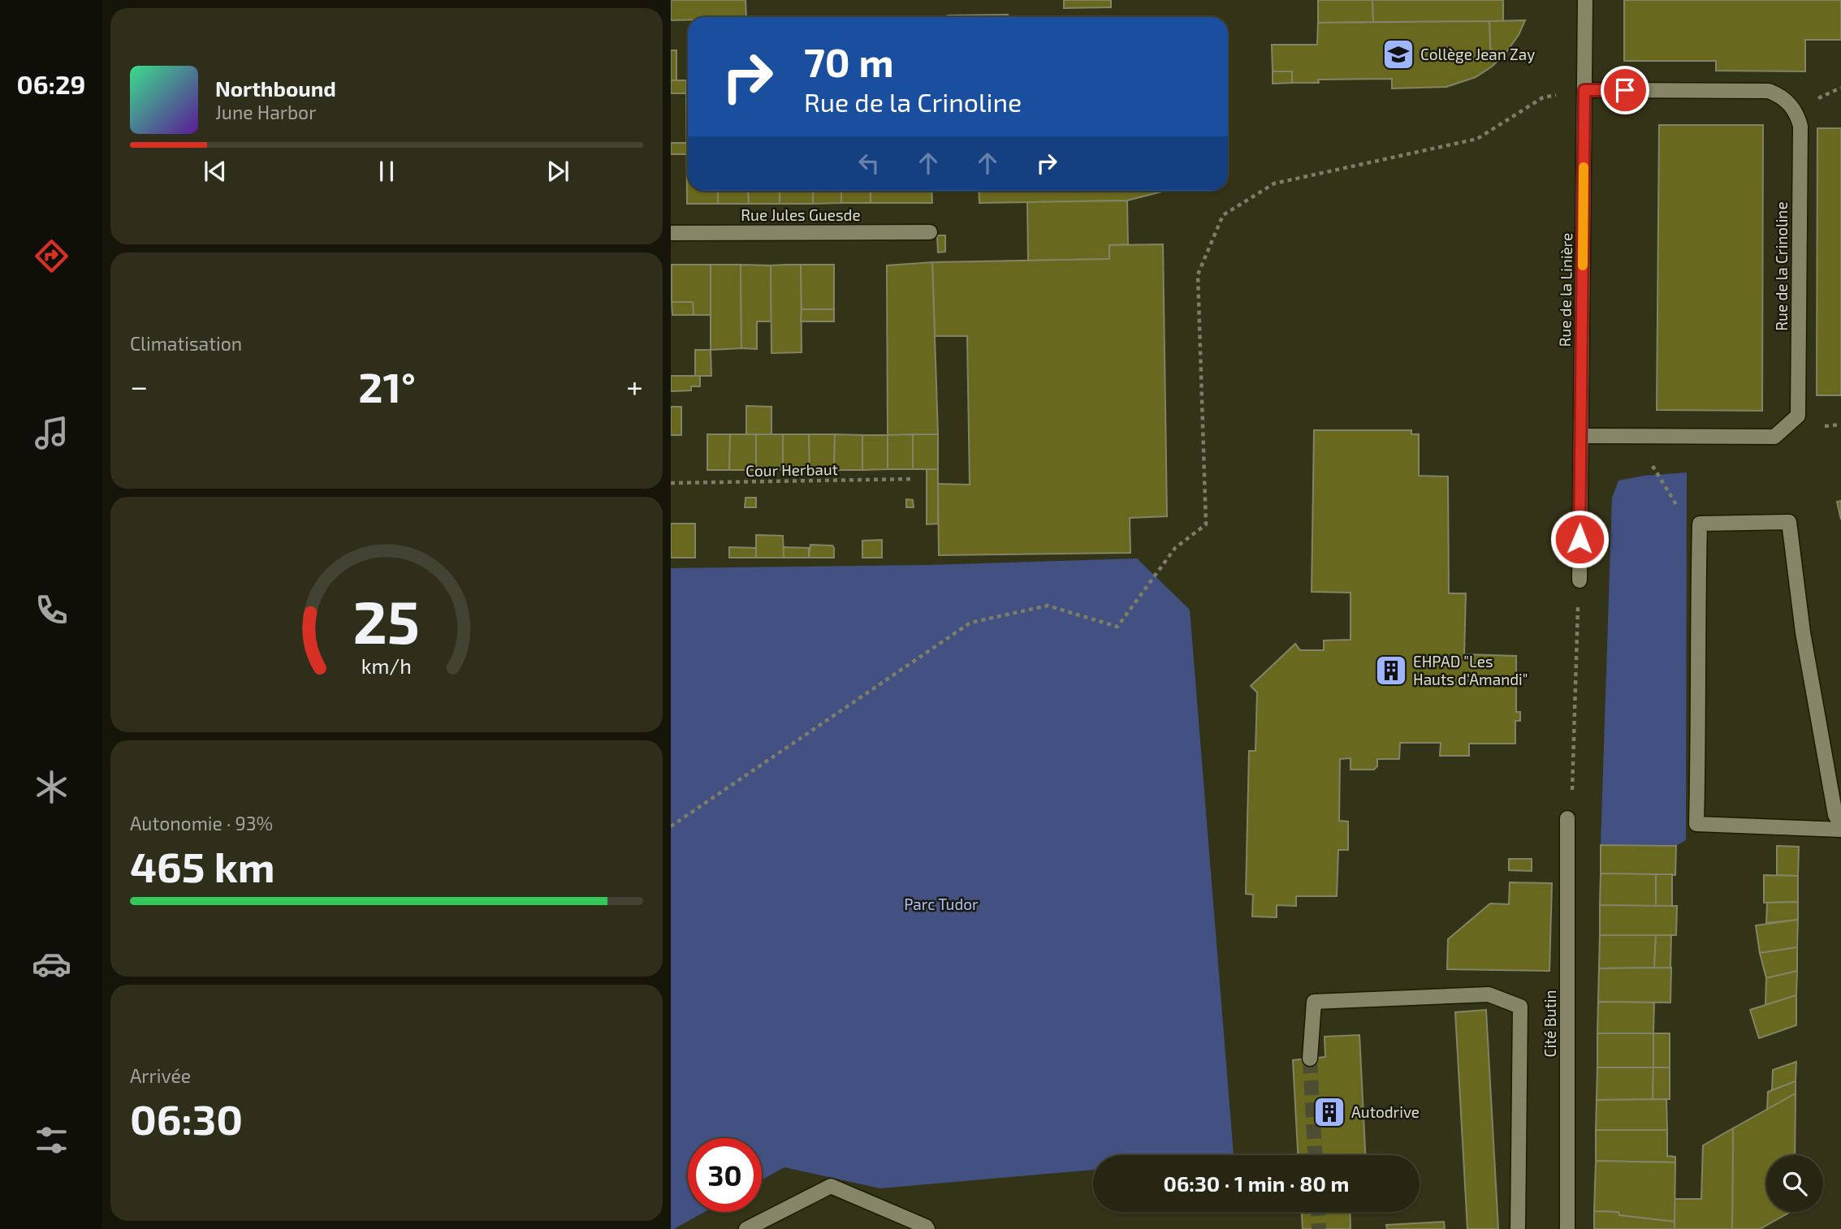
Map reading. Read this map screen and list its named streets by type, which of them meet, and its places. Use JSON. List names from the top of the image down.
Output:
{
  "streets": {
    "street": [
      "Rue Jules Guesde",
      "Rue de la Crinoline",
      "Rue de la Linière",
      "Cité Butin"
    ],
    "path": ["Cour Herbaut"]
  },
  "crossings": [
    ["Rue de la Crinoline", "Rue de la Linière"]
  ],
  "parks": ["Parc Tudor"],
  "places": {
    "school or university": ["Collège Jean Zay"],
    "building": ["EHPAD \"Les Hauts d'Amandi\"", "Autodrive"]
  },
  "page": {
    "tabs": "06:29",
    "turn": ["70 m", "Rue de la Crinoline"],
    "song": ["Northbound", "June Harbor"],
    "tile": [
      "Climatisation",
      ["Autonomie · 93%", "465 km"],
      ["Arrivée", "06:30"]
    ],
    "heat": ["−", "21°", "+"],
    "limit": "30",
    "trip": "06:30 · 1 min · 80 m",
    "gauge": ["25", "km/h"]
  }
}
